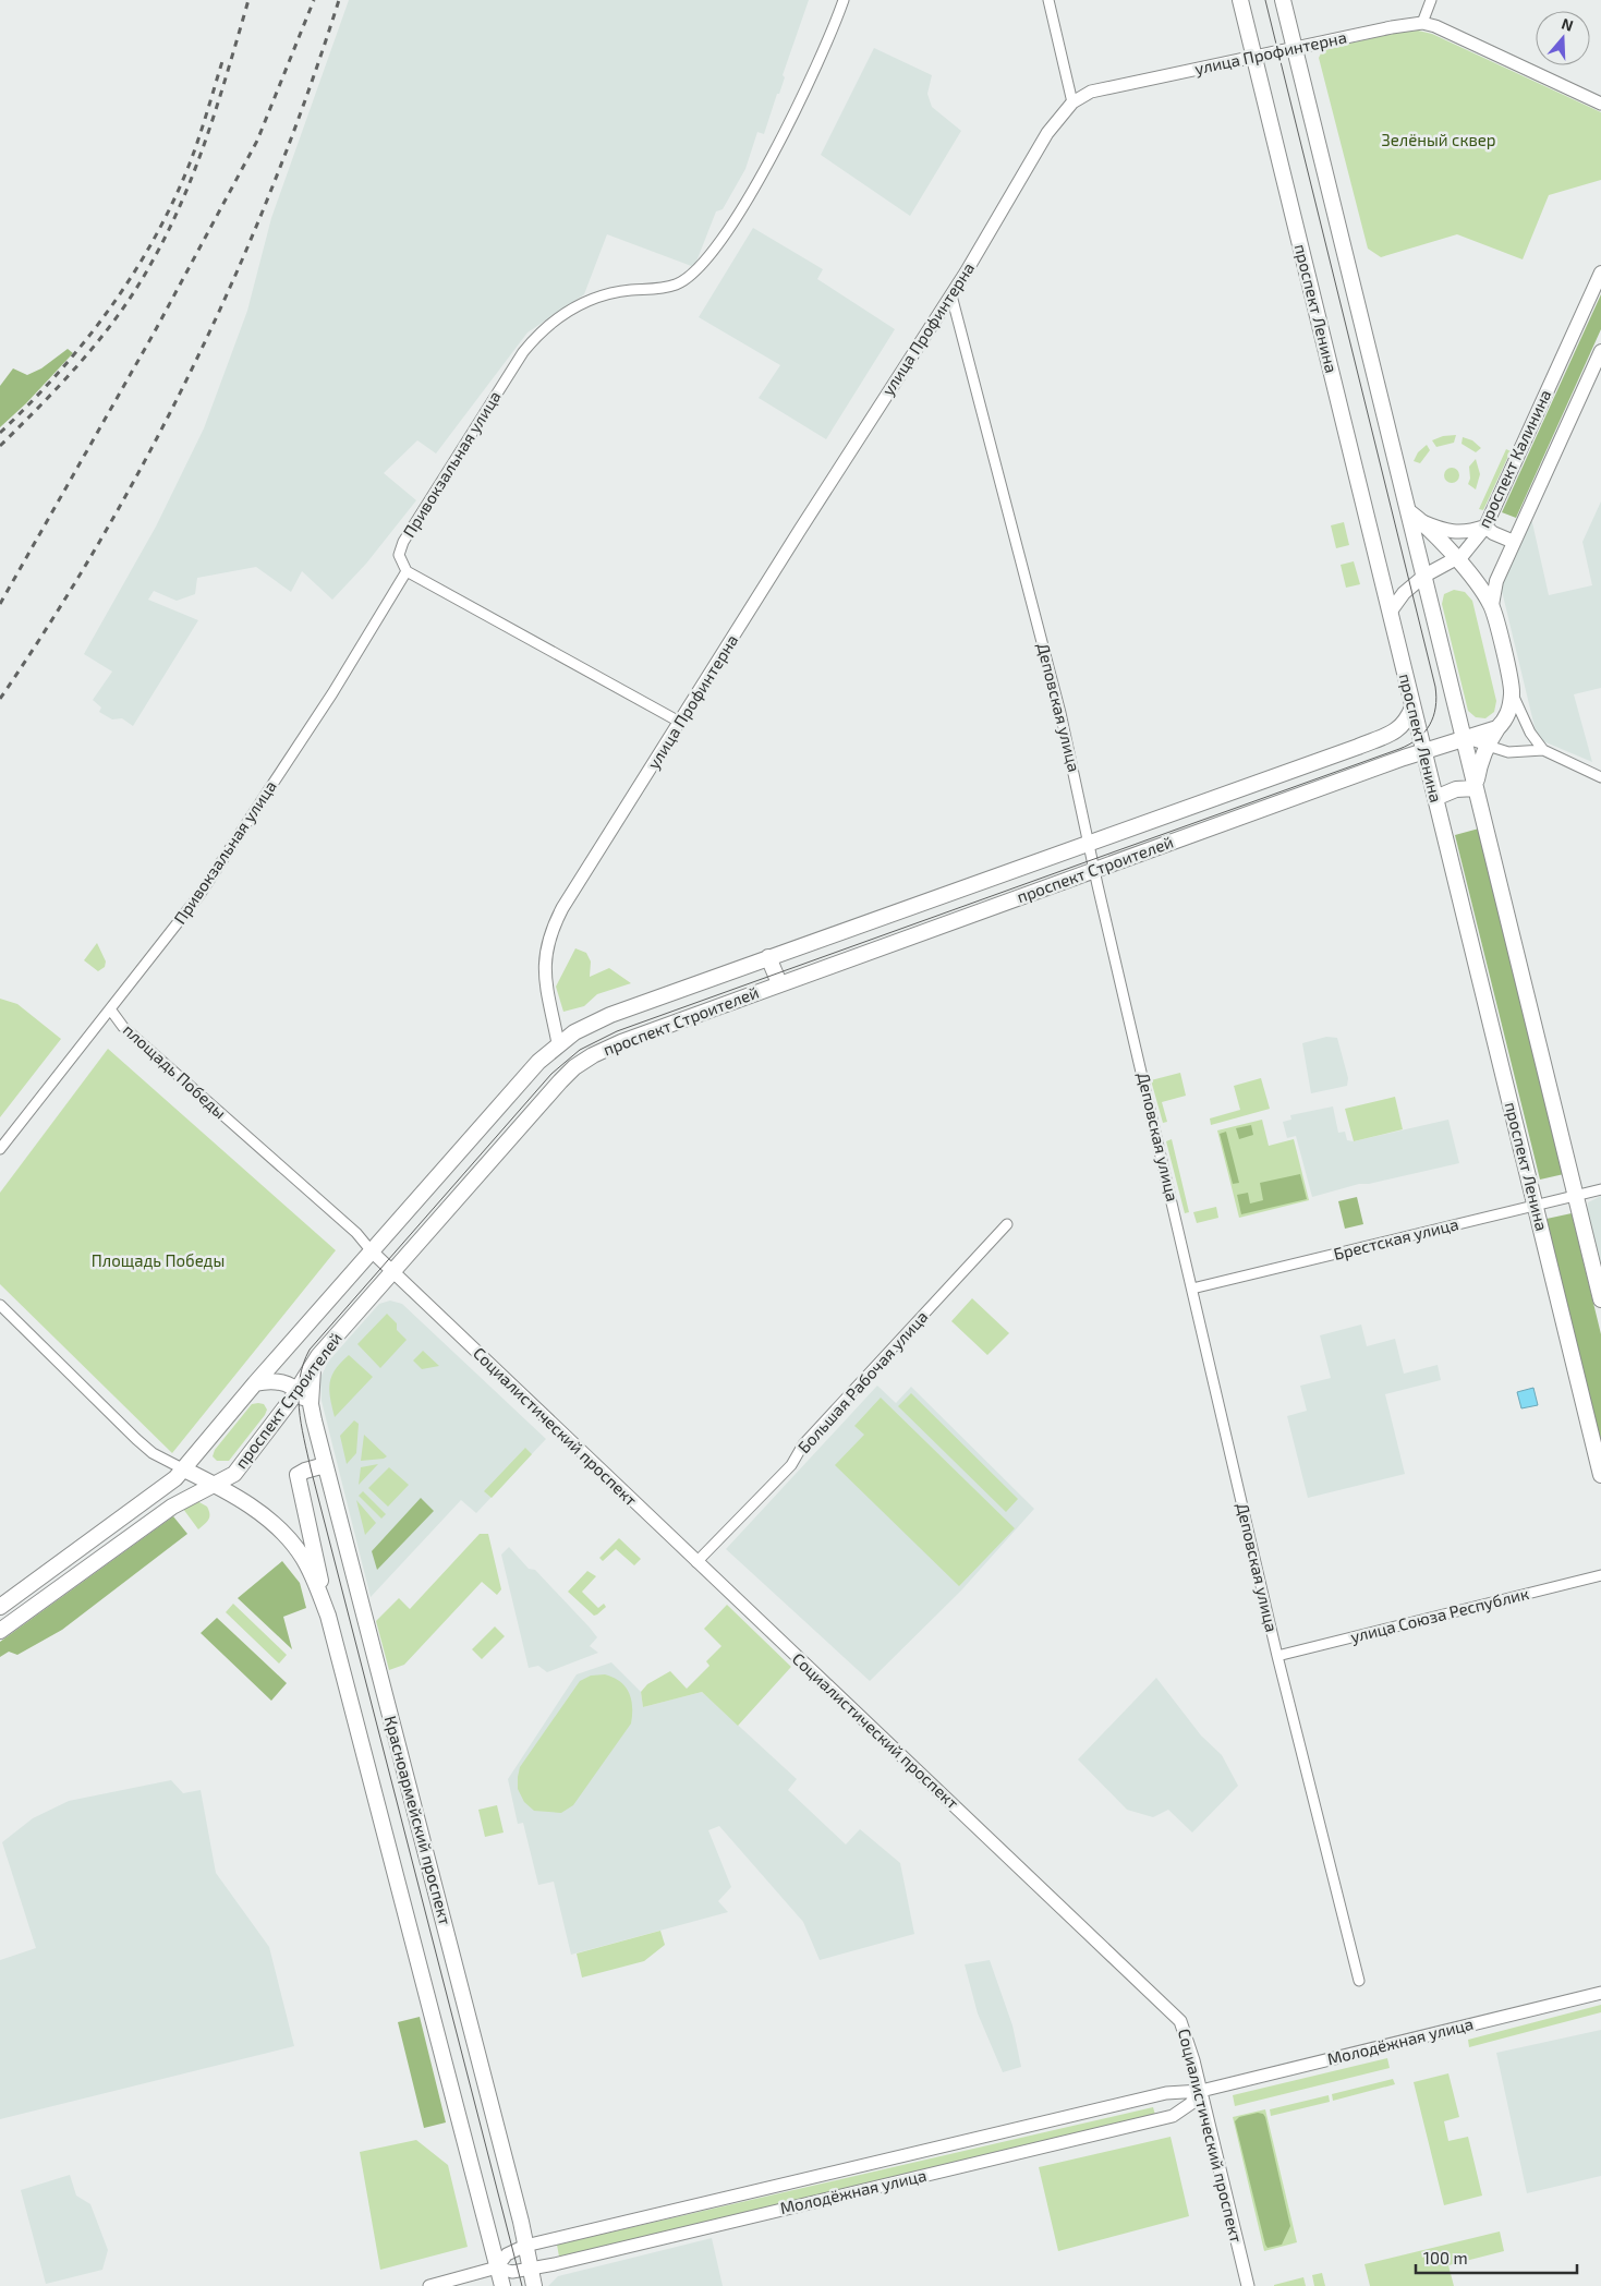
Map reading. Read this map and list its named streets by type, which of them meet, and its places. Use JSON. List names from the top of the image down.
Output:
{
  "streets": {
    "main road": [
      "проспект Ленина",
      "проспект Калинина",
      "проспект Строителей",
      "Красноармейский проспект"
    ],
    "street": [
      "улица Профинтерна",
      "Привокзальная улица",
      "Деповская улица",
      "площадь Победы",
      "Брестская улица",
      "Большая Рабочая улица",
      "Социалистический проспект",
      "улица Союза Республик",
      "Молодёжная улица"
    ]
  },
  "crossings": [
    ["улица Профинтерна", "проспект Ленина"],
    ["улица Профинтерна", "Деповская улица"],
    ["улица Профинтерна", "проспект Строителей"],
    ["проспект Ленина", "проспект Калинина"],
    ["проспект Ленина", "проспект Строителей"],
    ["проспект Ленина", "Брестская улица"],
    ["Привокзальная улица", "площадь Победы"],
    ["Деповская улица", "проспект Строителей"],
    ["Деповская улица", "Брестская улица"],
    ["Деповская улица", "улица Союза Республик"],
    ["проспект Строителей", "площадь Победы"],
    ["проспект Строителей", "Социалистический проспект"],
    ["проспект Строителей", "Красноармейский проспект"],
    ["площадь Победы", "Социалистический проспект"],
    ["Большая Рабочая улица", "Социалистический проспект"],
    ["Социалистический проспект", "Молодёжная улица"],
    ["Красноармейский проспект", "Молодёжная улица"]
  ],
  "parks": ["Зелёный сквер", "Площадь Победы"],
  "scale_bar": "100 m",
  "north": "top"
}
